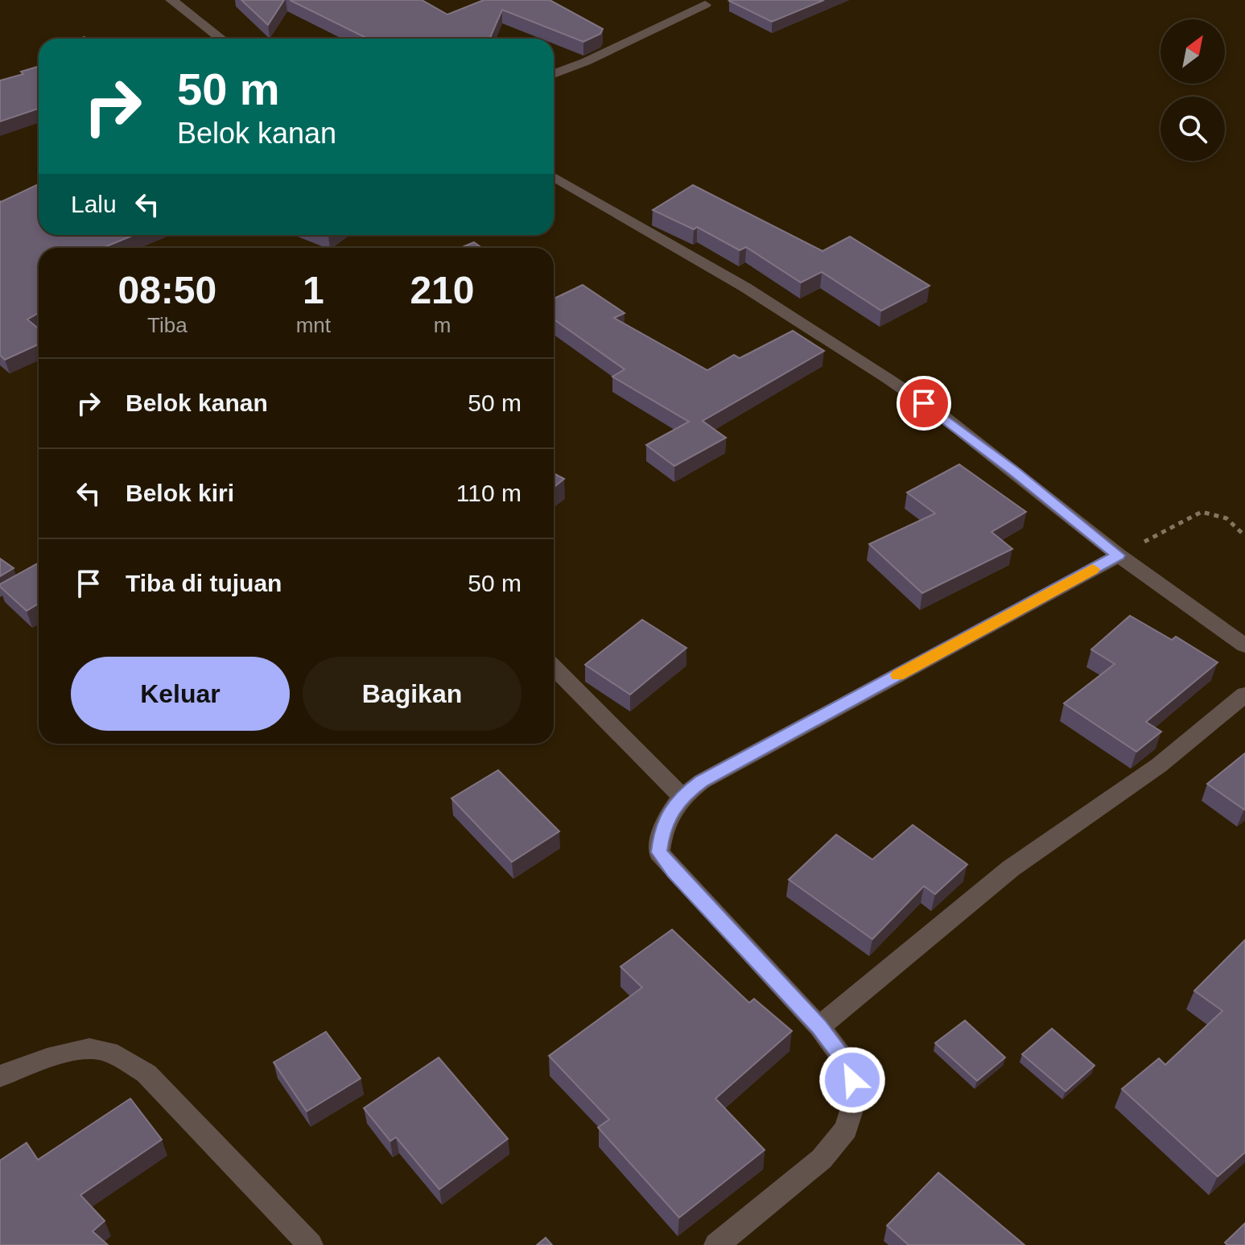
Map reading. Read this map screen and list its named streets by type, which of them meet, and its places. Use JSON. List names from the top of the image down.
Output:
{
  "north": "top right",
  "page": {
    "turn": ["50 m", "Belok kanan"],
    "then": "Lalu",
    "eta": [
      "08:50",
      "Tiba",
      "1",
      "mnt",
      "210",
      "m"
    ],
    "list": [
      {
        "name": "Belok kanan",
        "value": "50 m"
      },
      {
        "name": "Belok kiri",
        "value": "110 m"
      },
      {
        "name": "Tiba di tujuan",
        "value": "50 m"
      }
    ],
    "buttons": ["Keluar", "Bagikan"]
  }
}
